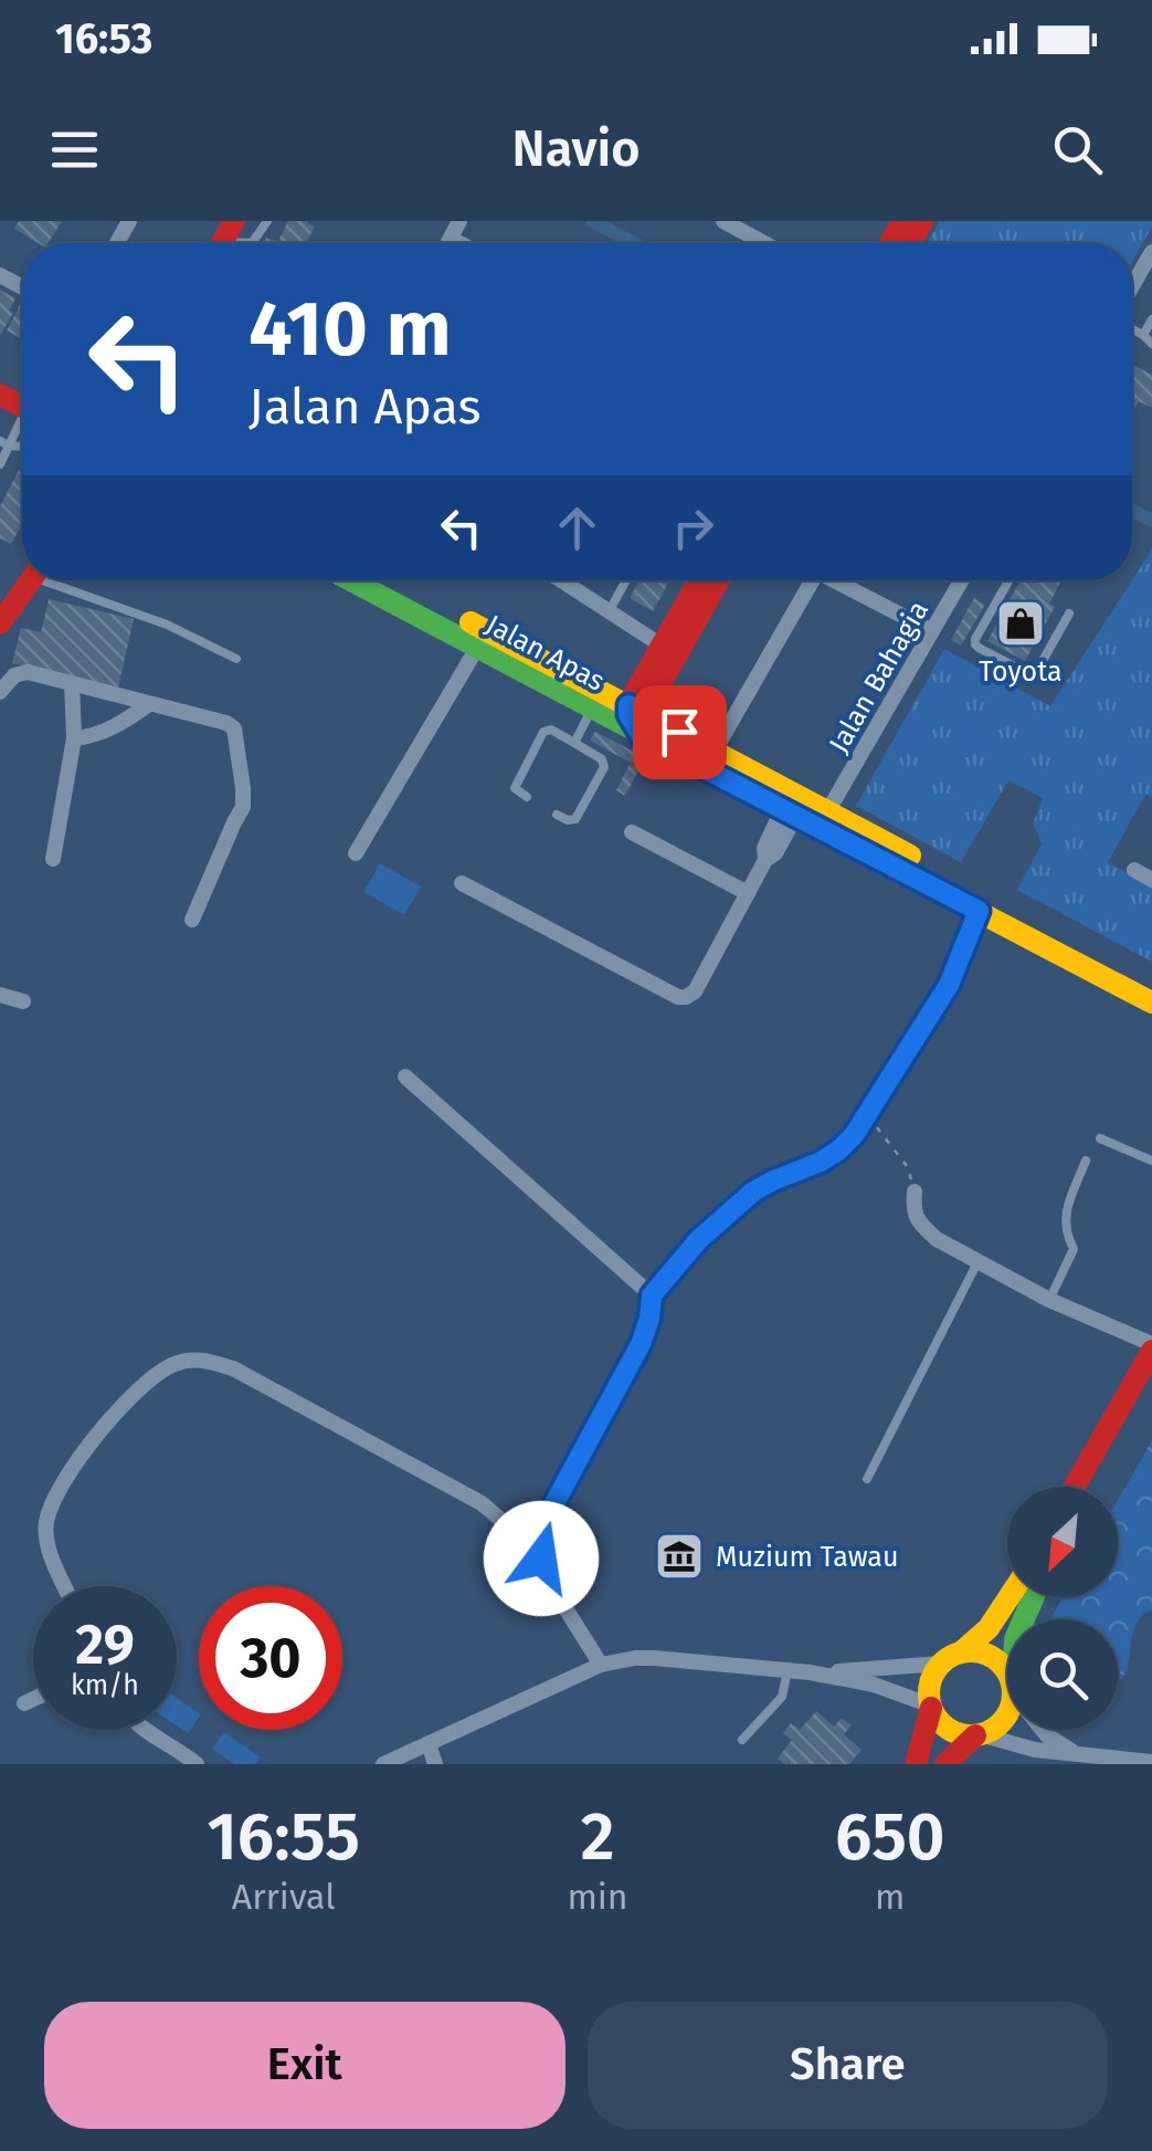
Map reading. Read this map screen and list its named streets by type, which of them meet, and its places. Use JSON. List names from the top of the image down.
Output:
{
  "streets": {
    "main road": ["Jalan Apas"],
    "street": ["Jalan Bahagia"]
  },
  "crossings": [
    ["Jalan Apas", "Jalan Bahagia"]
  ],
  "places": {
    "shop": ["Toyota"],
    "museum": ["Muzium Tawau"]
  },
  "north": "bottom left",
  "page": {
    "status": "16:53",
    "header": "Navio",
    "turn": ["410 m", "Jalan Apas"],
    "speed": "29 km/h",
    "limit": "30",
    "eta": [
      "16:55",
      "Arrival",
      "2",
      "min",
      "650",
      "m"
    ],
    "buttons": ["Exit", "Share"]
  }
}
